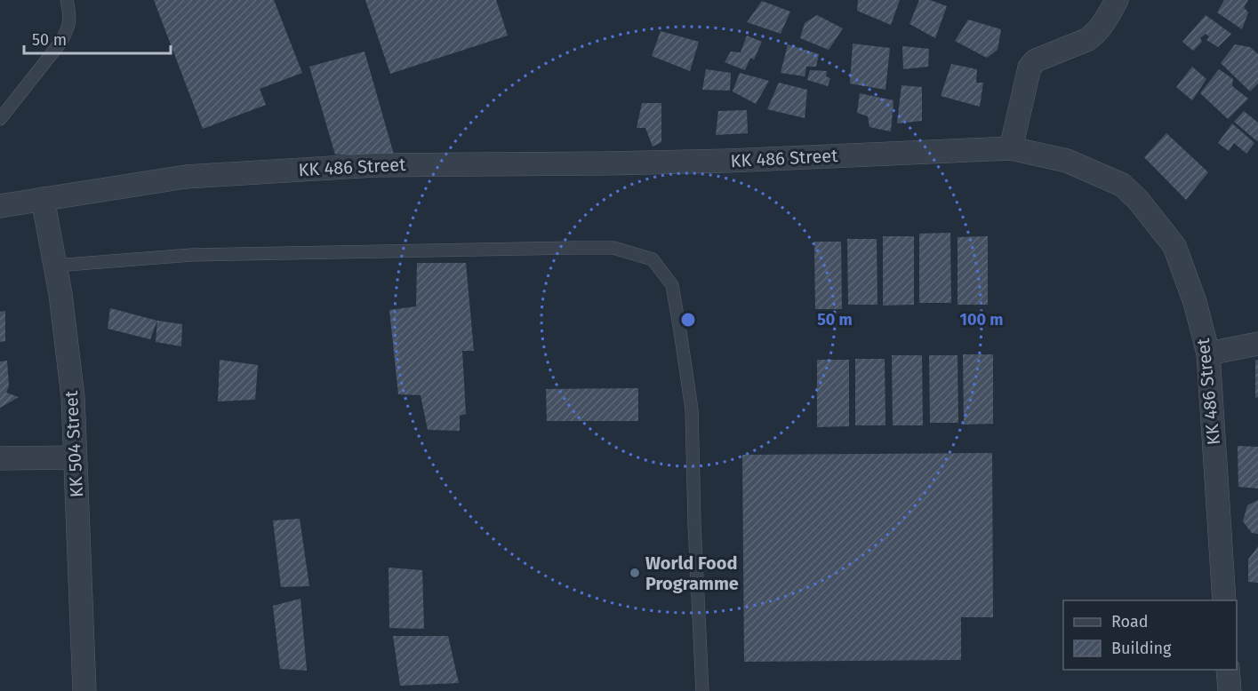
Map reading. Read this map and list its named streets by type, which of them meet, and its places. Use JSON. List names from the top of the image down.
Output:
{
  "streets": {
    "street": ["KK 486 Street", "KK 504 Street"]
  },
  "crossings": [
    ["KK 486 Street", "KK 504 Street"]
  ],
  "places": ["World Food Programme"],
  "legend": ["Road", "Building"],
  "scale_bar": "50 m",
  "rings": ["50 m", "100 m"]
}
